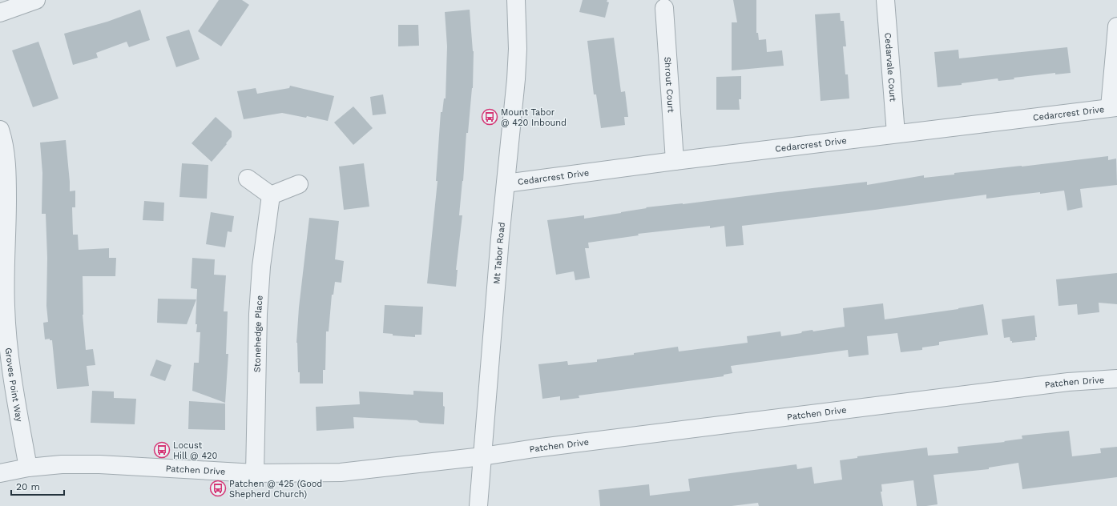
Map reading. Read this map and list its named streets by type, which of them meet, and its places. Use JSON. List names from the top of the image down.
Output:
{
  "streets": {
    "street": [
      "Cedarvale Court",
      "Shrout Court",
      "Cedarcrest Drive",
      "Mt Tabor Road",
      "Stonehedge Place",
      "Patchen Drive",
      "Groves Point Way"
    ]
  },
  "crossings": [
    ["Cedarvale Court", "Cedarcrest Drive"],
    ["Shrout Court", "Cedarcrest Drive"],
    ["Cedarcrest Drive", "Mt Tabor Road"],
    ["Mt Tabor Road", "Patchen Drive"],
    ["Stonehedge Place", "Patchen Drive"],
    ["Patchen Drive", "Groves Point Way"]
  ],
  "places": {
    "bus stop": ["Mount Tabor @ 420 Inbound", "Locust Hill @ 420", "Patchen @ 425 (Good Shepherd Church)"]
  },
  "scale_bar": "20 m"
}
